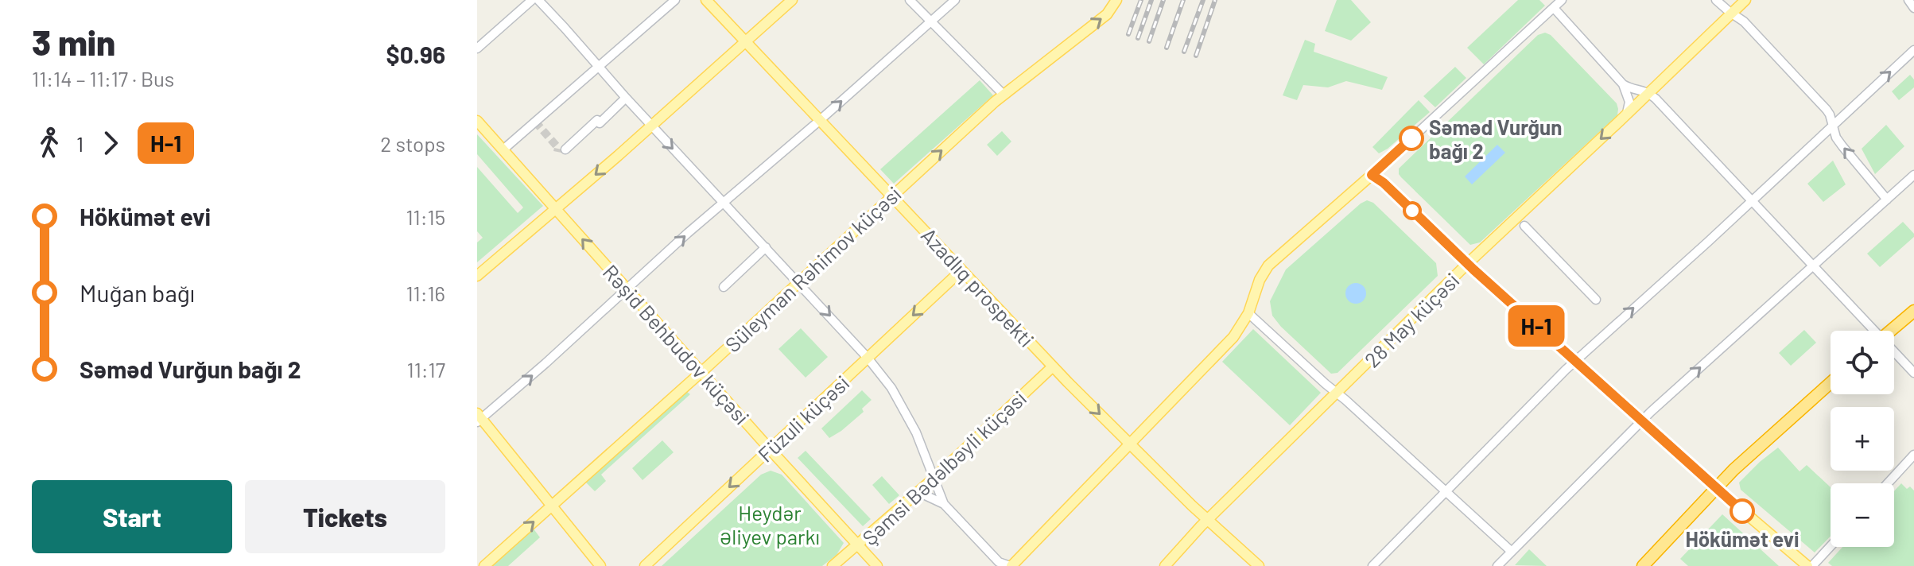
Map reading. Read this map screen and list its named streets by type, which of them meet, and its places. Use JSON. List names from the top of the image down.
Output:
{
  "streets": {
    "main road": [
      "Süleyman Rəhimov küçəsi",
      "Azadlıq prospekti",
      "28 May küçəsi",
      "Rəşid Behbudov küçəsi",
      "Füzuli küçəsi",
      "Şəmsi Bədəlbəyli küçəsi"
    ]
  },
  "crossings": [
    ["Süleyman Rəhimov küçəsi", "Azadlıq prospekti"],
    ["Süleyman Rəhimov küçəsi", "Rəşid Behbudov küçəsi"],
    ["Azadlıq prospekti", "28 May küçəsi"],
    ["Azadlıq prospekti", "Füzuli küçəsi"],
    ["Azadlıq prospekti", "Şəmsi Bədəlbəyli küçəsi"],
    ["Rəşid Behbudov küçəsi", "Füzuli küçəsi"],
    ["Rəşid Behbudov küçəsi", "Şəmsi Bədəlbəyli küçəsi"]
  ],
  "one_way": ["Süleyman Rəhimov küçəsi", "Füzuli küçəsi"],
  "parks": ["Heydər Əliyev parkı"],
  "places": ["Səməd Vurğun bağı 2", "Hökümət evi"],
  "lines": ["bus line H-1"],
  "page": {
    "heading": ["3 min", "11:14 – 11:17 · Bus", "$0.96"],
    "on_map": "H-1",
    "legs": ["1", "H-1", "2 stops"],
    "list": [
      {
        "name": "Hökümət evi",
        "value": "11:15"
      },
      {
        "name": "Muğan bağı",
        "value": "11:16"
      },
      {
        "name": "Səməd Vurğun bağı 2",
        "value": "11:17"
      }
    ],
    "map_buttons": ["+", "−"],
    "buttons": ["Start", "Tickets"]
  }
}
